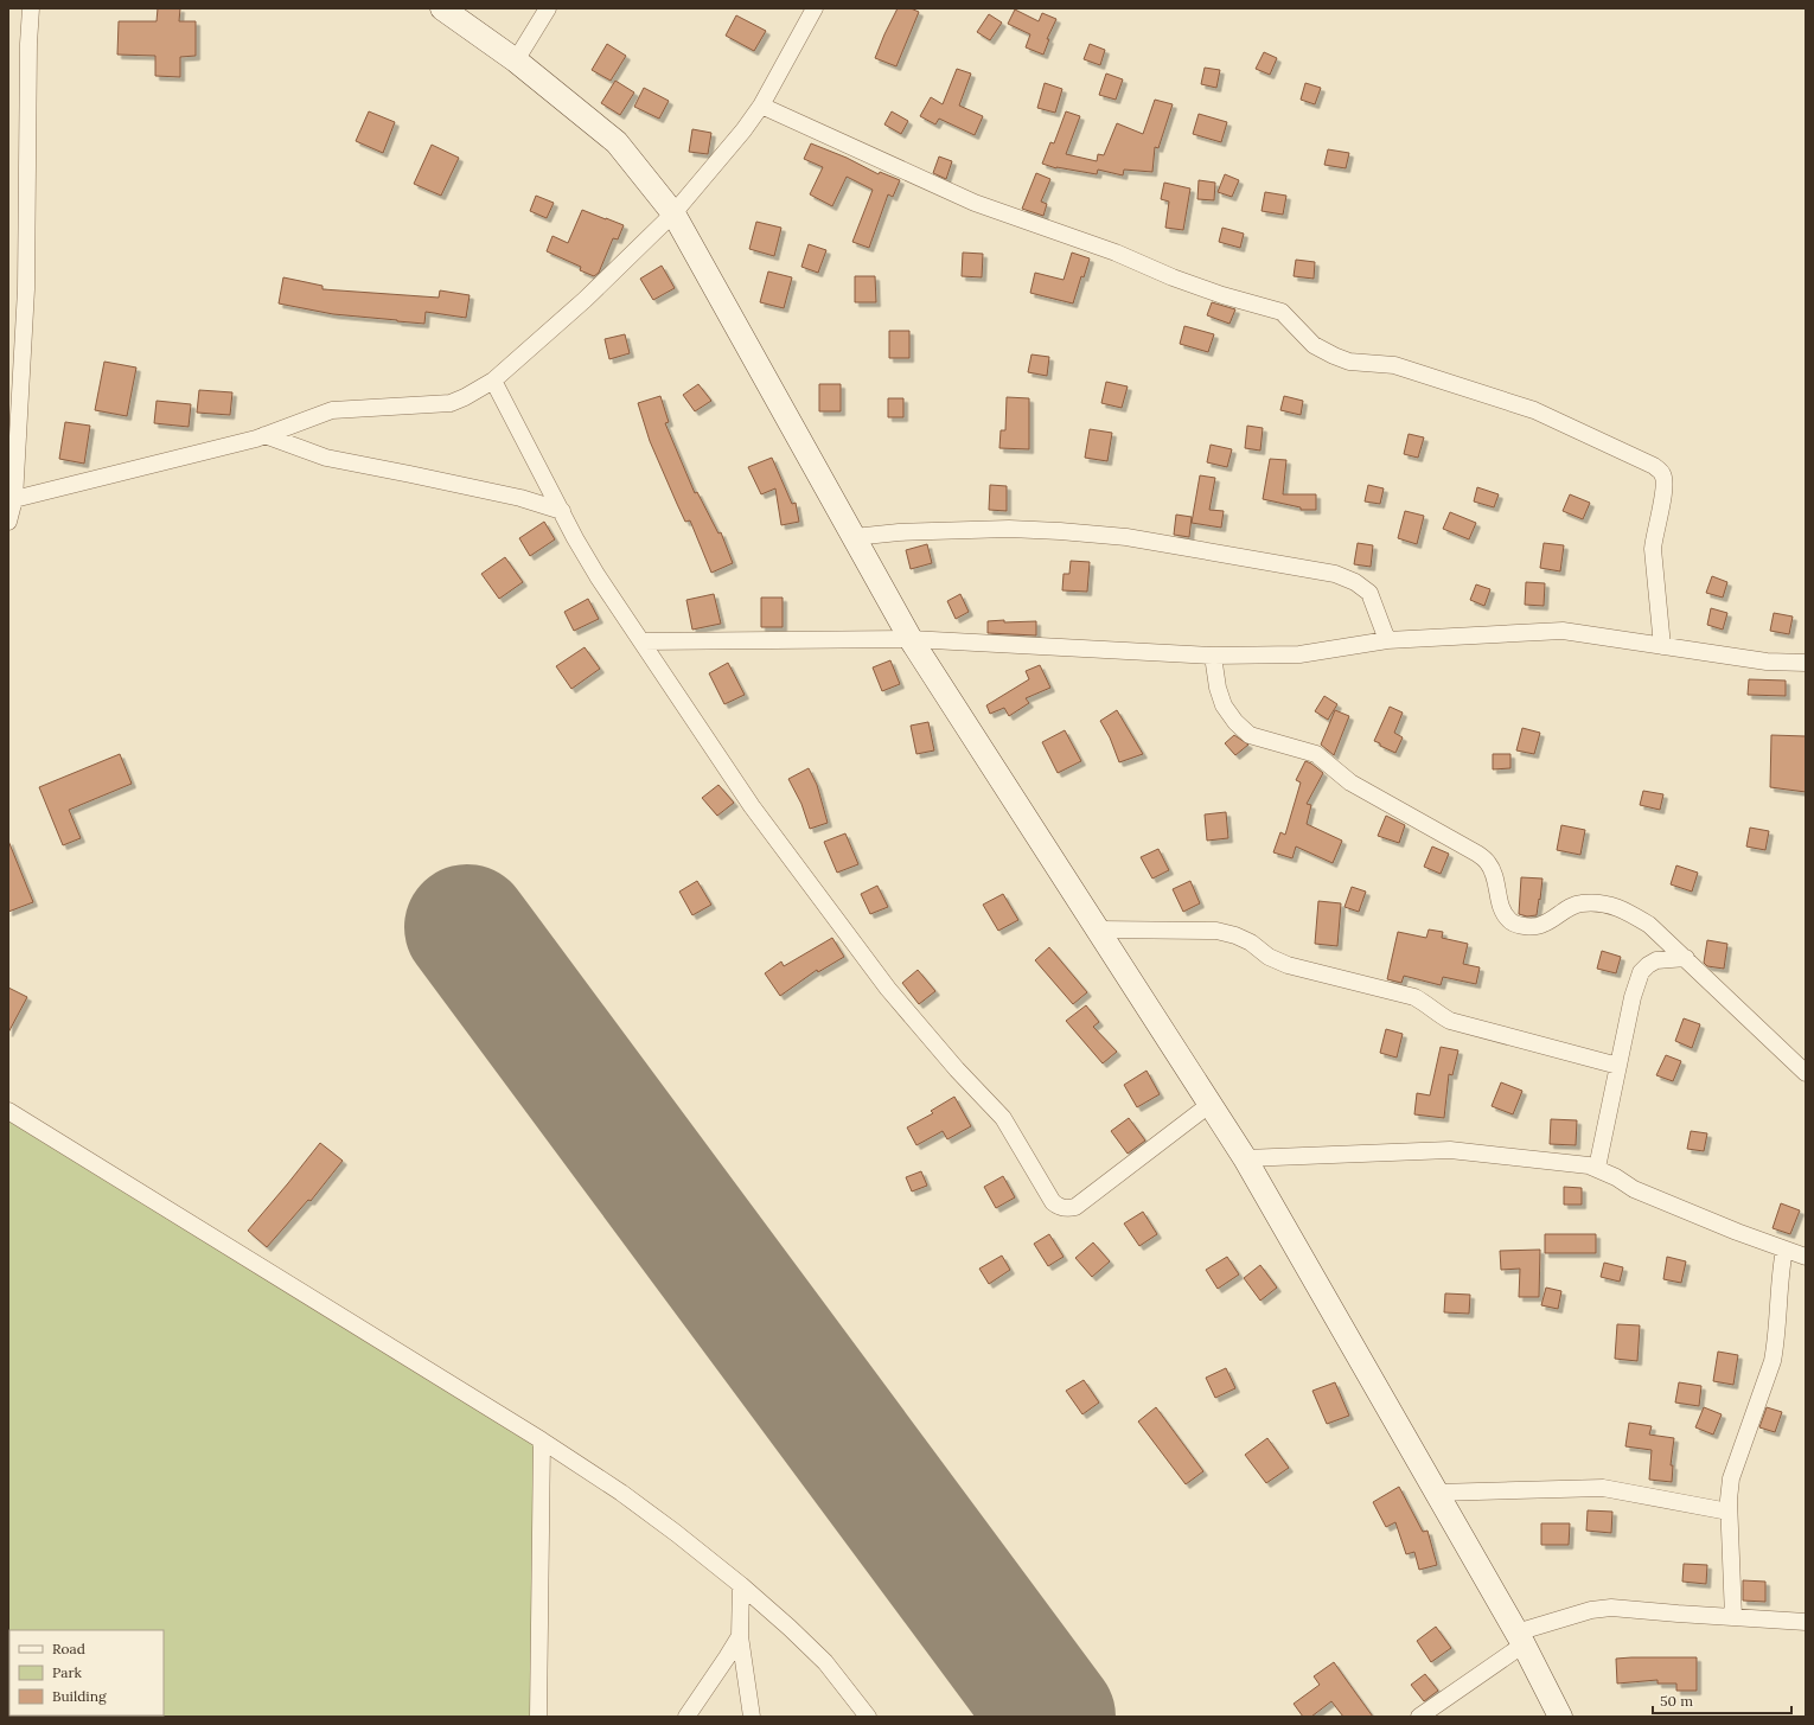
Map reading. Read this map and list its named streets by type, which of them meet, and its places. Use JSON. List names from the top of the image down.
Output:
{
  "legend": ["Road", "Park", "Building"],
  "scale_bar": "50 m"
}
